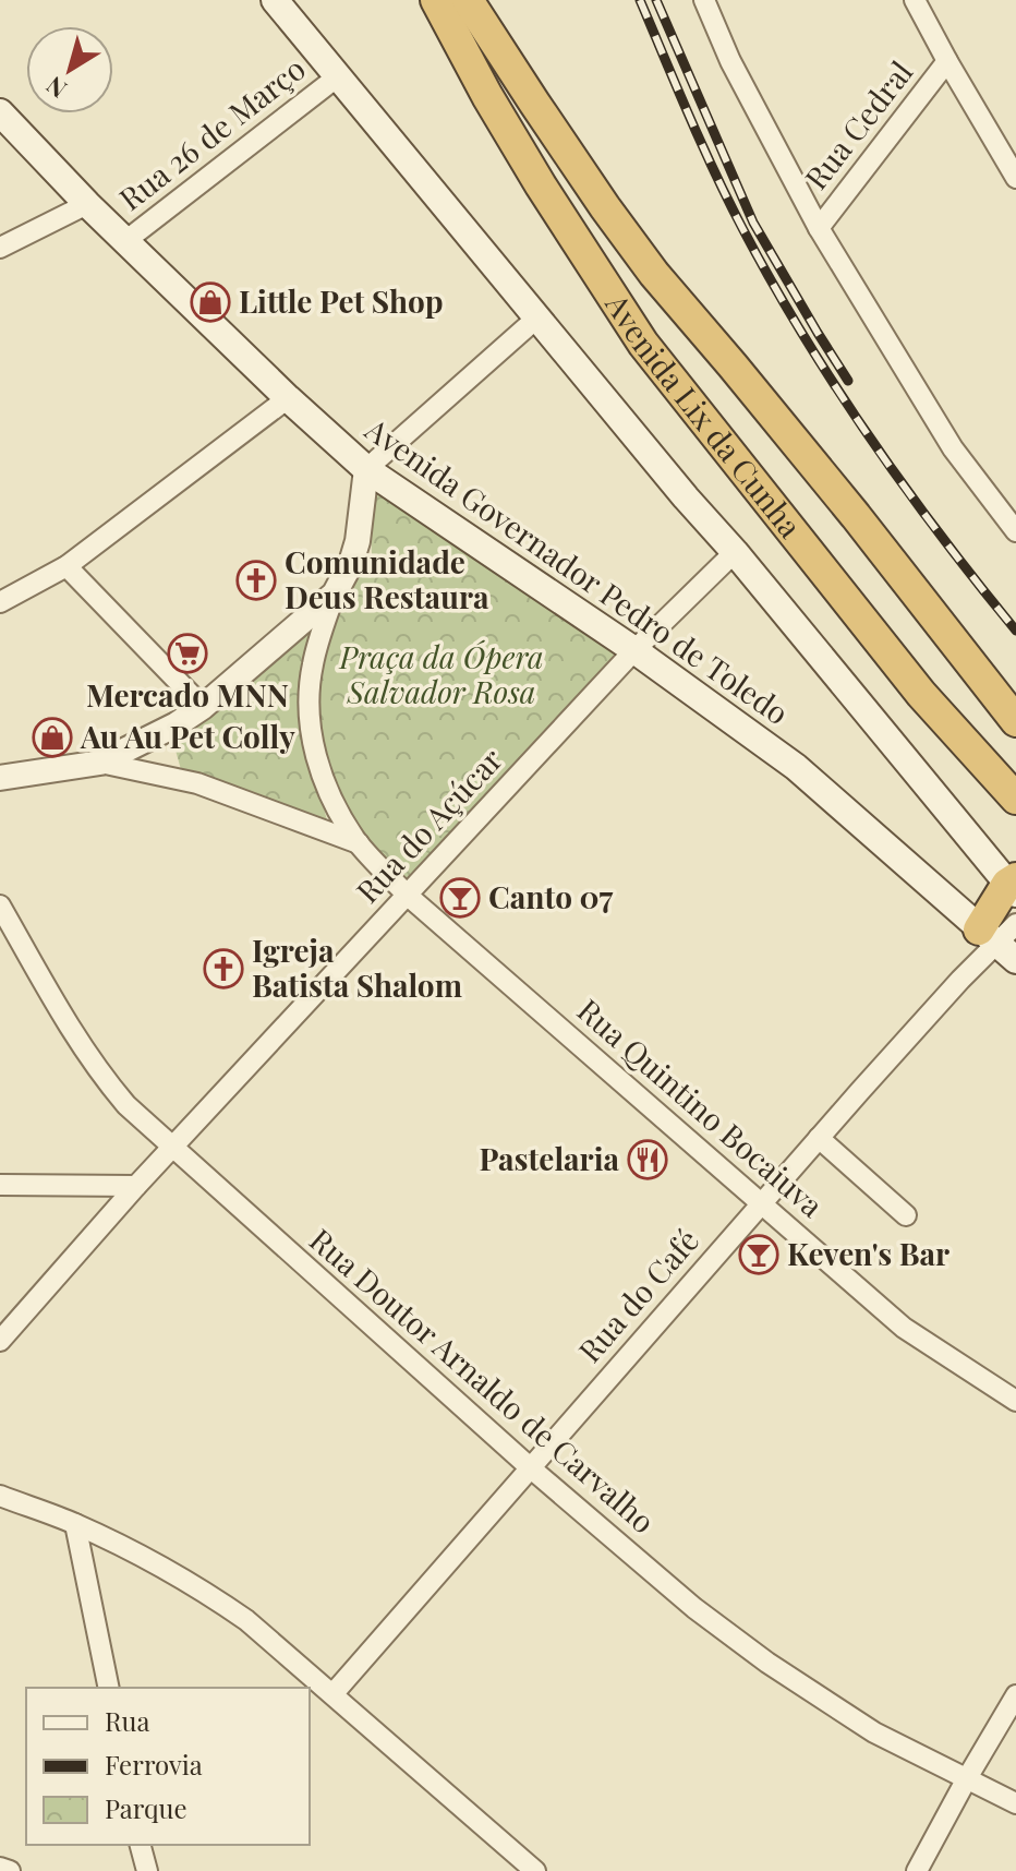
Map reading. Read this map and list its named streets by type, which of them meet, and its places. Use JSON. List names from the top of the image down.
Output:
{
  "streets": {
    "highway": ["Avenida Lix da Cunha"],
    "main road": ["Avenida Governador Pedro de Toledo"],
    "street": [
      "Rua Cedral",
      "Rua 26 de Março",
      "Rua do Açúcar",
      "Rua Quintino Bocaiuva",
      "Rua do Café",
      "Rua Doutor Arnaldo de Carvalho"
    ]
  },
  "crossings": [
    ["Rua 26 de Março", "Avenida Governador Pedro de Toledo"],
    ["Avenida Governador Pedro de Toledo", "Rua do Açúcar"],
    ["Avenida Governador Pedro de Toledo", "Rua do Café"],
    ["Rua do Açúcar", "Rua Quintino Bocaiuva"],
    ["Rua do Açúcar", "Rua Doutor Arnaldo de Carvalho"],
    ["Rua Quintino Bocaiuva", "Rua do Café"],
    ["Rua do Café", "Rua Doutor Arnaldo de Carvalho"]
  ],
  "parks": ["Praça da Ópera Salvador Rosa"],
  "places": {
    "shop": ["Little Pet Shop", "Au Au Pet Colly"],
    "church": ["Comunidade Deus Restaura", "Igreja Batista Shalom"],
    "supermarket": ["Mercado MNN"],
    "bar": ["Canto 07", "Keven's Bar"],
    "restaurant": ["Pastelaria"]
  },
  "legend": ["Rua", "Ferrovia", "Parque"],
  "north": "bottom left"
}
